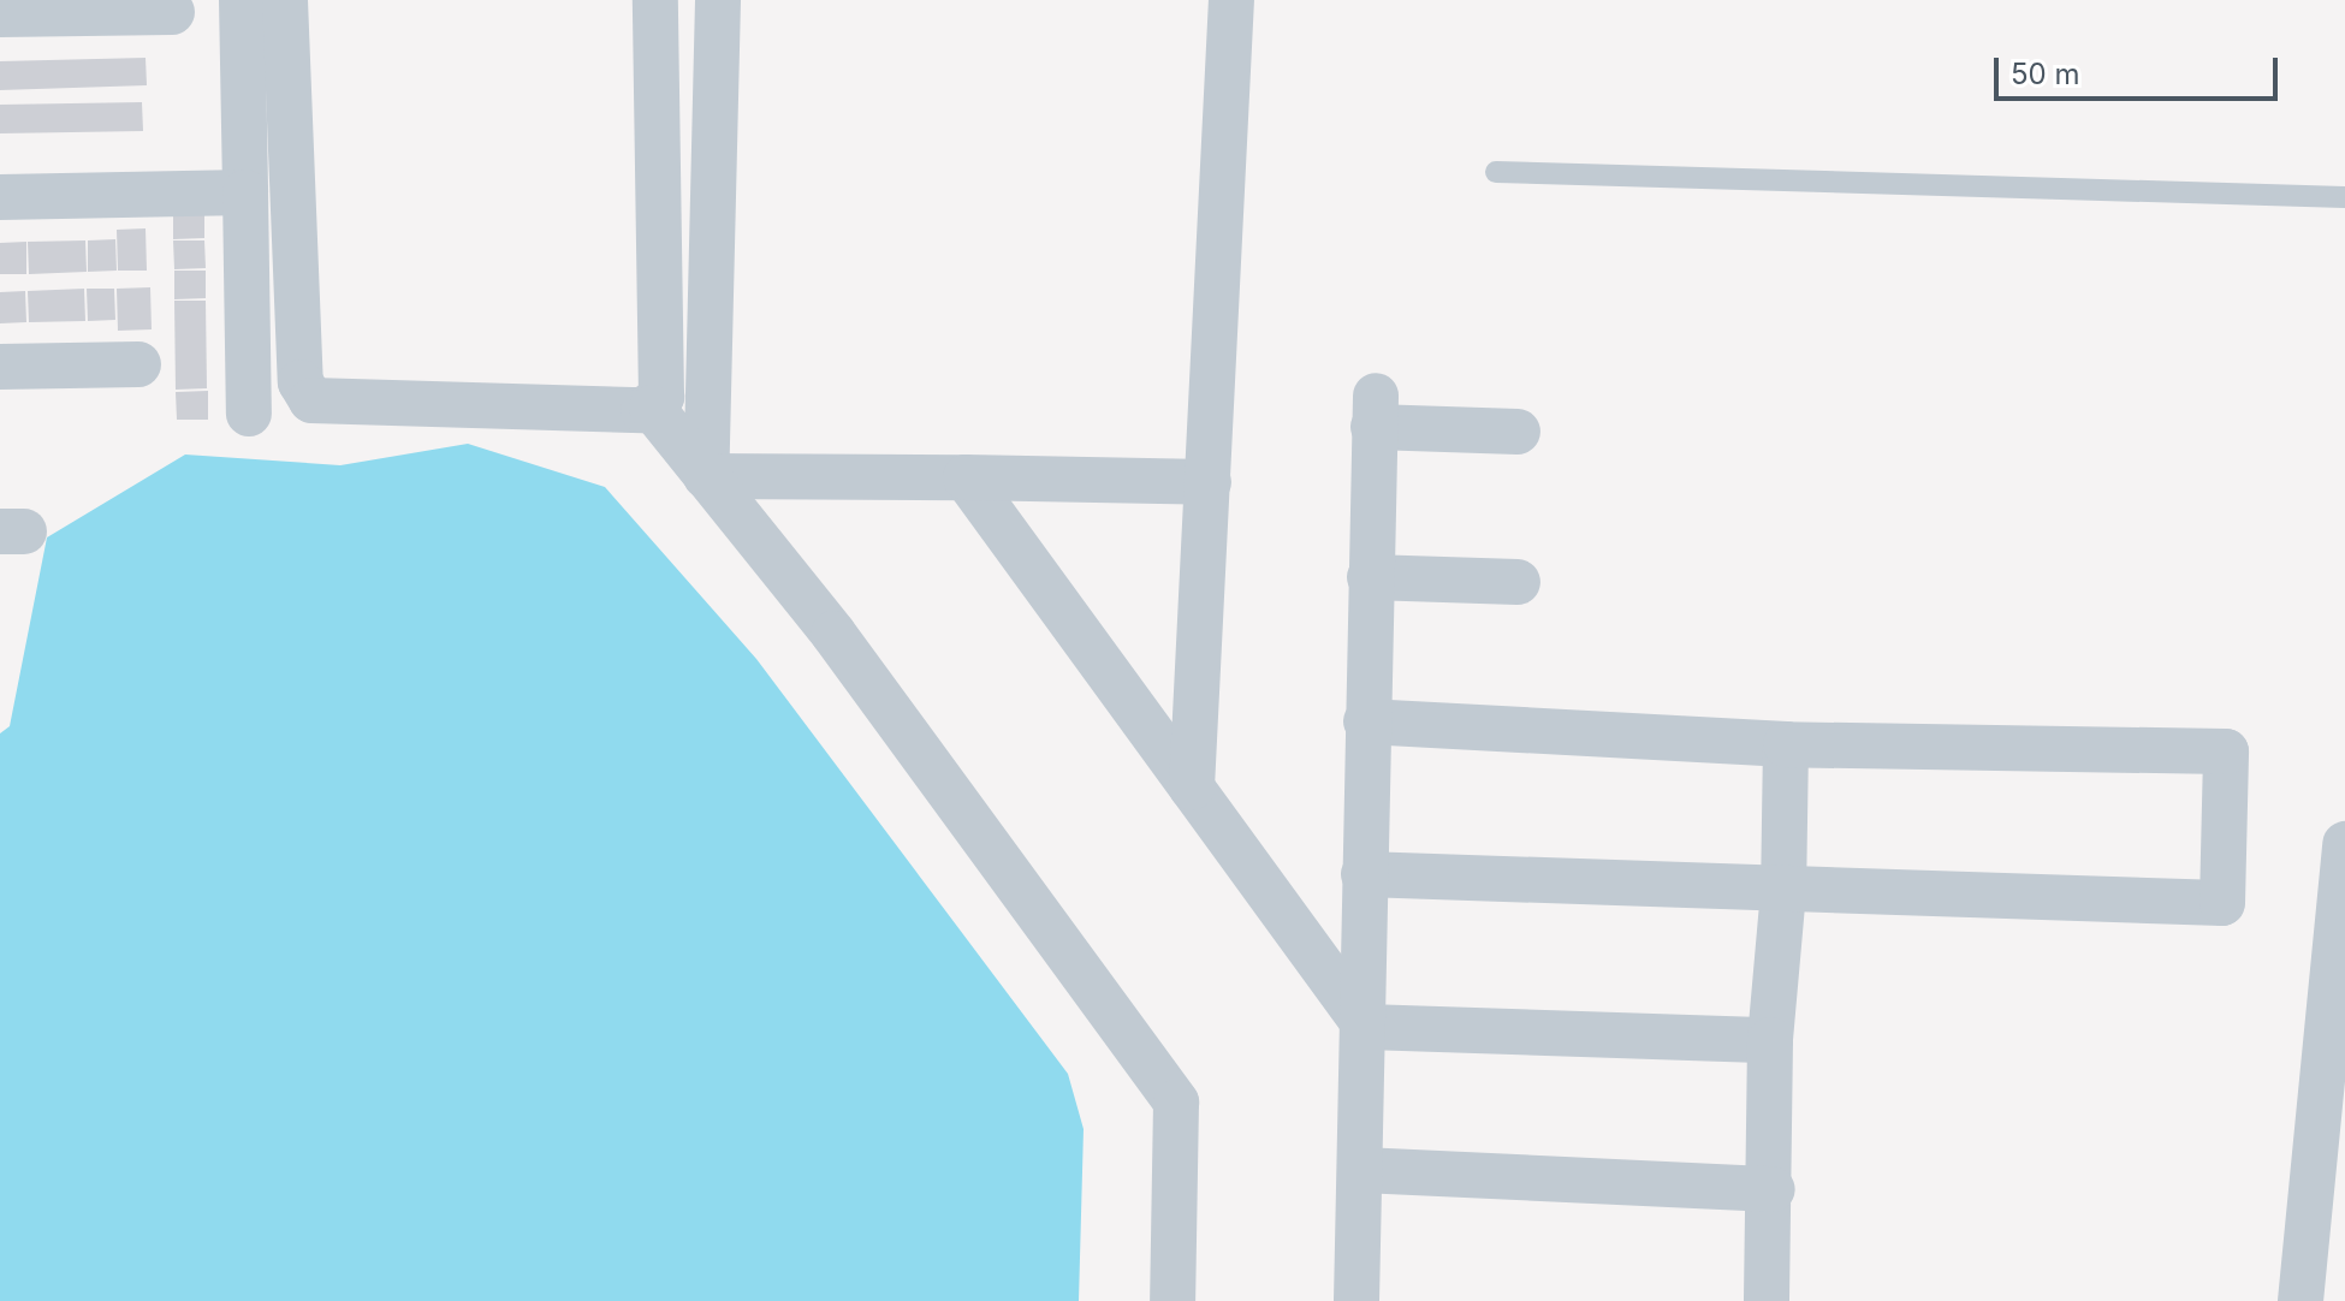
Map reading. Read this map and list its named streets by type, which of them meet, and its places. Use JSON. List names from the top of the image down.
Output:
{
  "scale_bar": "50 m"
}
